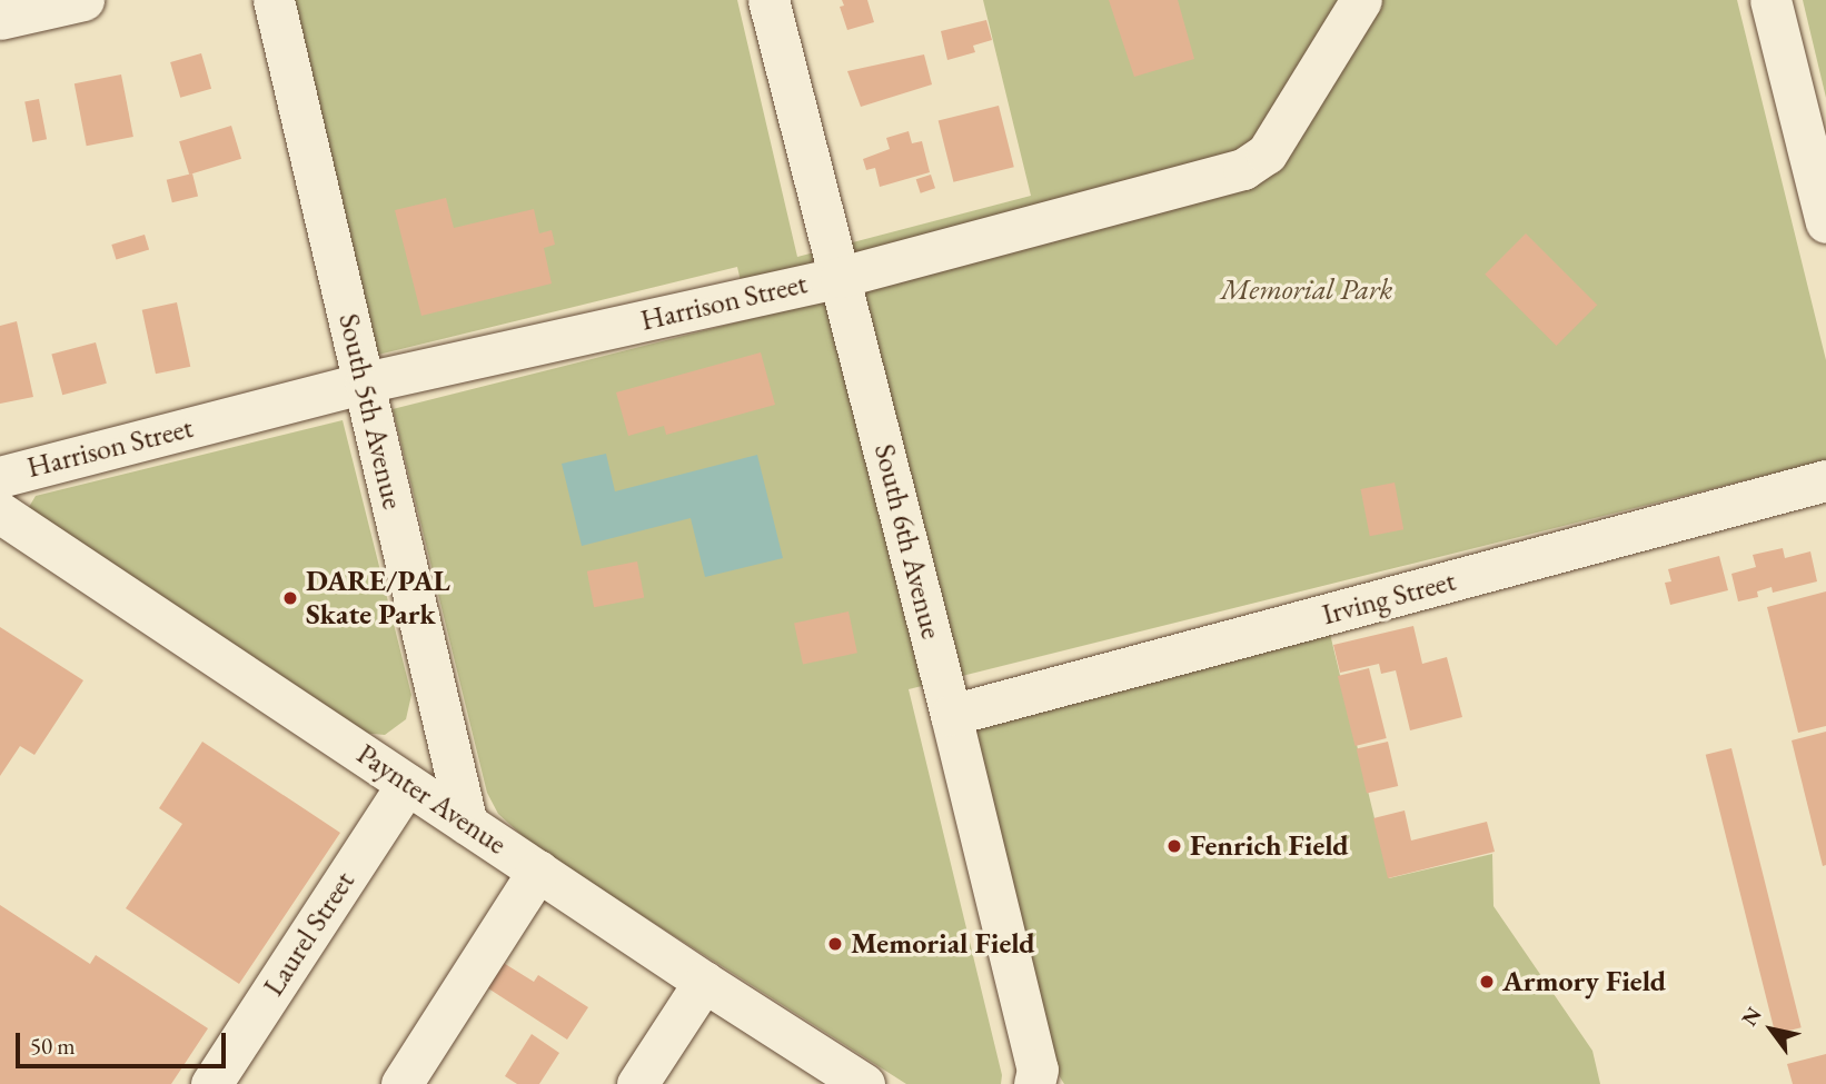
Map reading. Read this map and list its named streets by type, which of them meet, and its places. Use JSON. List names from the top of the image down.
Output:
{
  "streets": {
    "street": [
      "Harrison Street",
      "South 5th Avenue",
      "South 6th Avenue",
      "Irving Street",
      "Paynter Avenue",
      "Laurel Street"
    ]
  },
  "crossings": [
    ["Harrison Street", "South 5th Avenue"],
    ["Harrison Street", "South 6th Avenue"],
    ["South 5th Avenue", "Paynter Avenue"],
    ["South 6th Avenue", "Irving Street"],
    ["Paynter Avenue", "Laurel Street"]
  ],
  "parks": ["Memorial Park"],
  "places": [
    "DARE/PAL Skate Park",
    "Fenrich Field",
    "Memorial Field",
    "Armory Field"
  ],
  "scale_bar": "50 m",
  "north": "top left"
}
